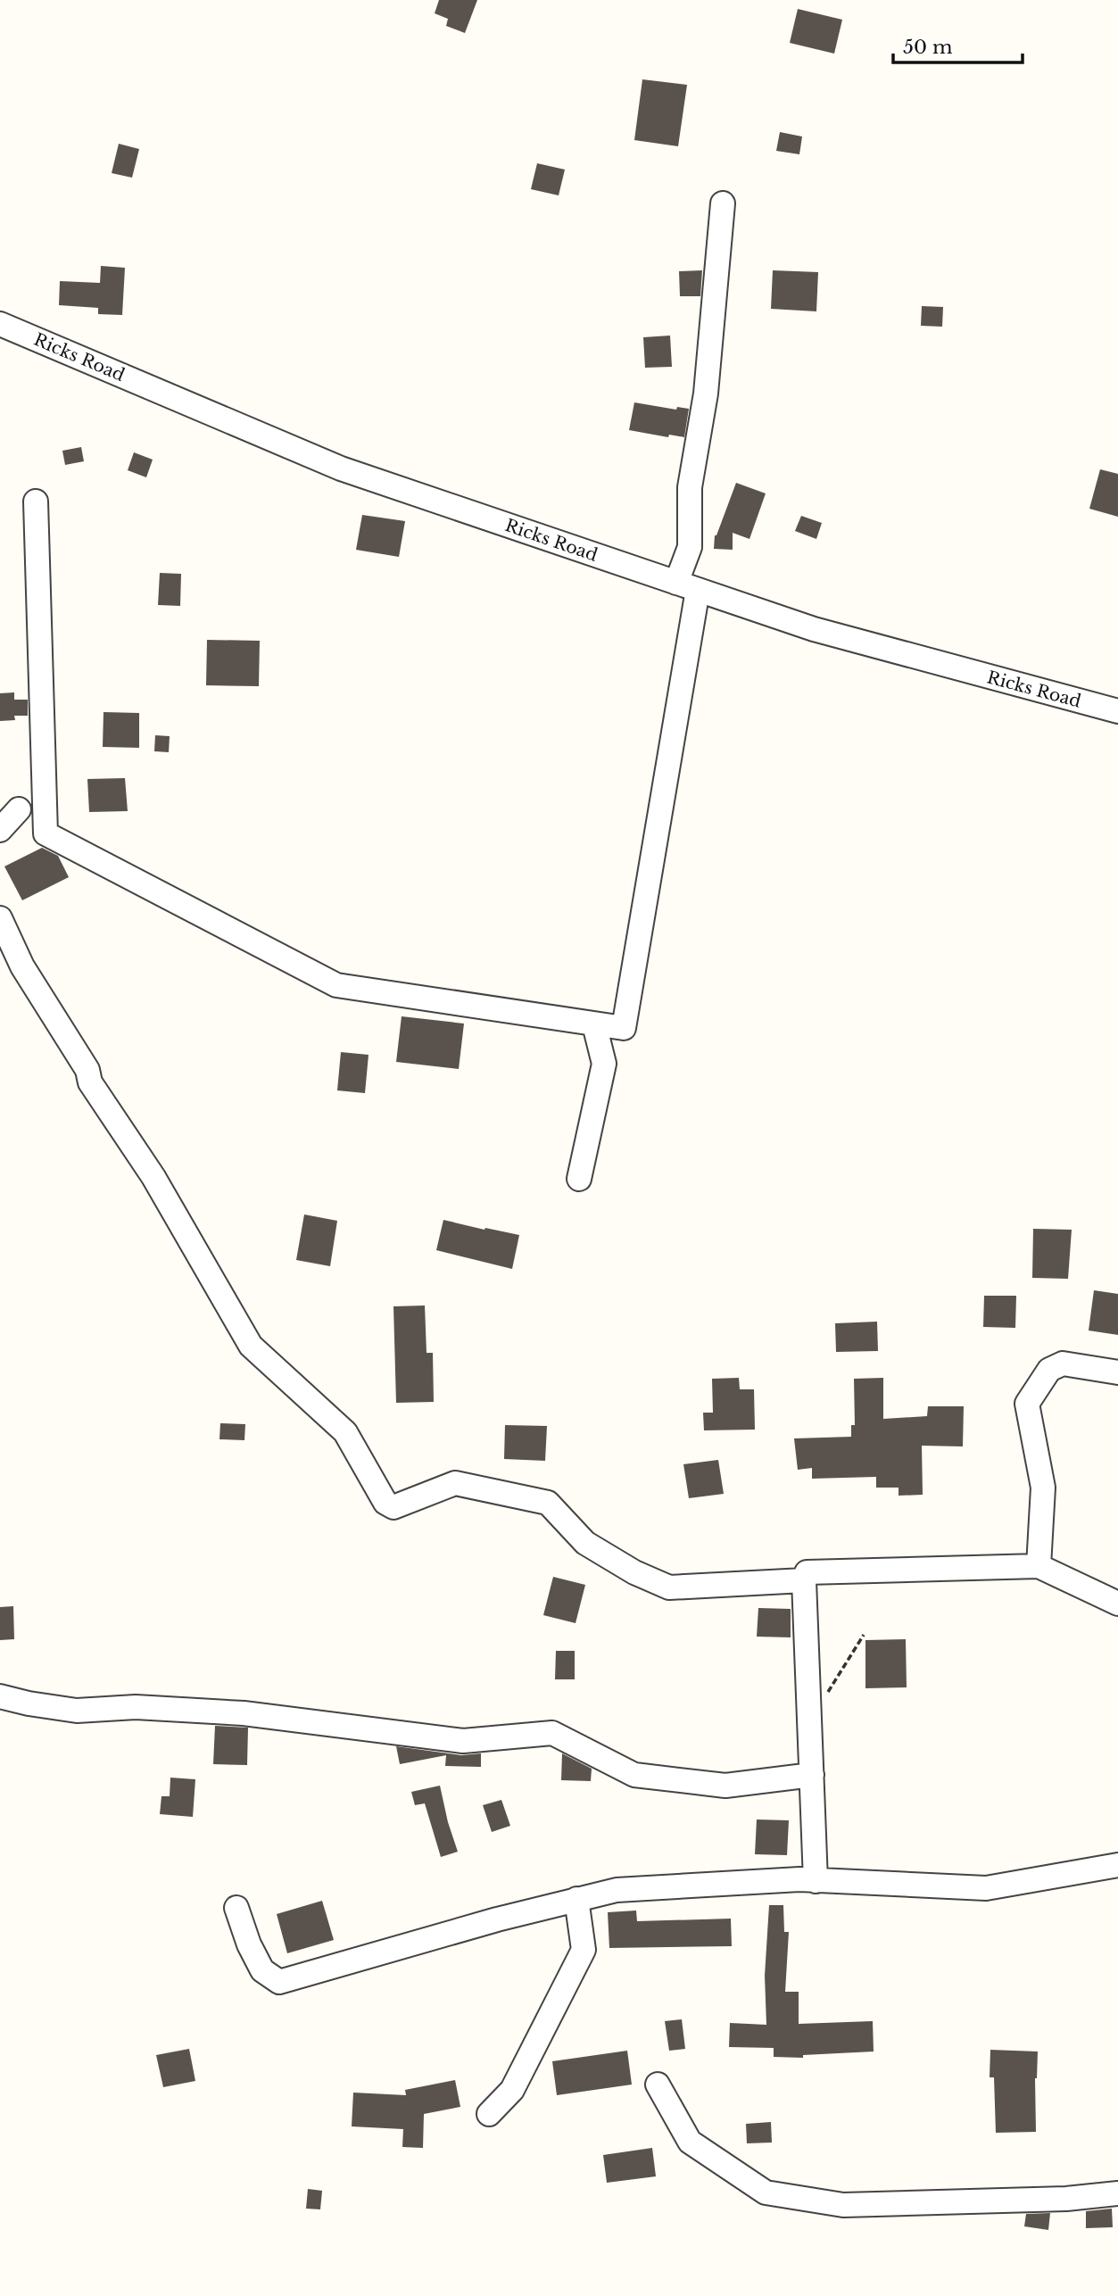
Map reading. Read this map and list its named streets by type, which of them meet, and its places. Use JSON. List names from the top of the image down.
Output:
{
  "streets": {
    "street": ["Ricks Road"]
  },
  "scale_bar": "50 m"
}
